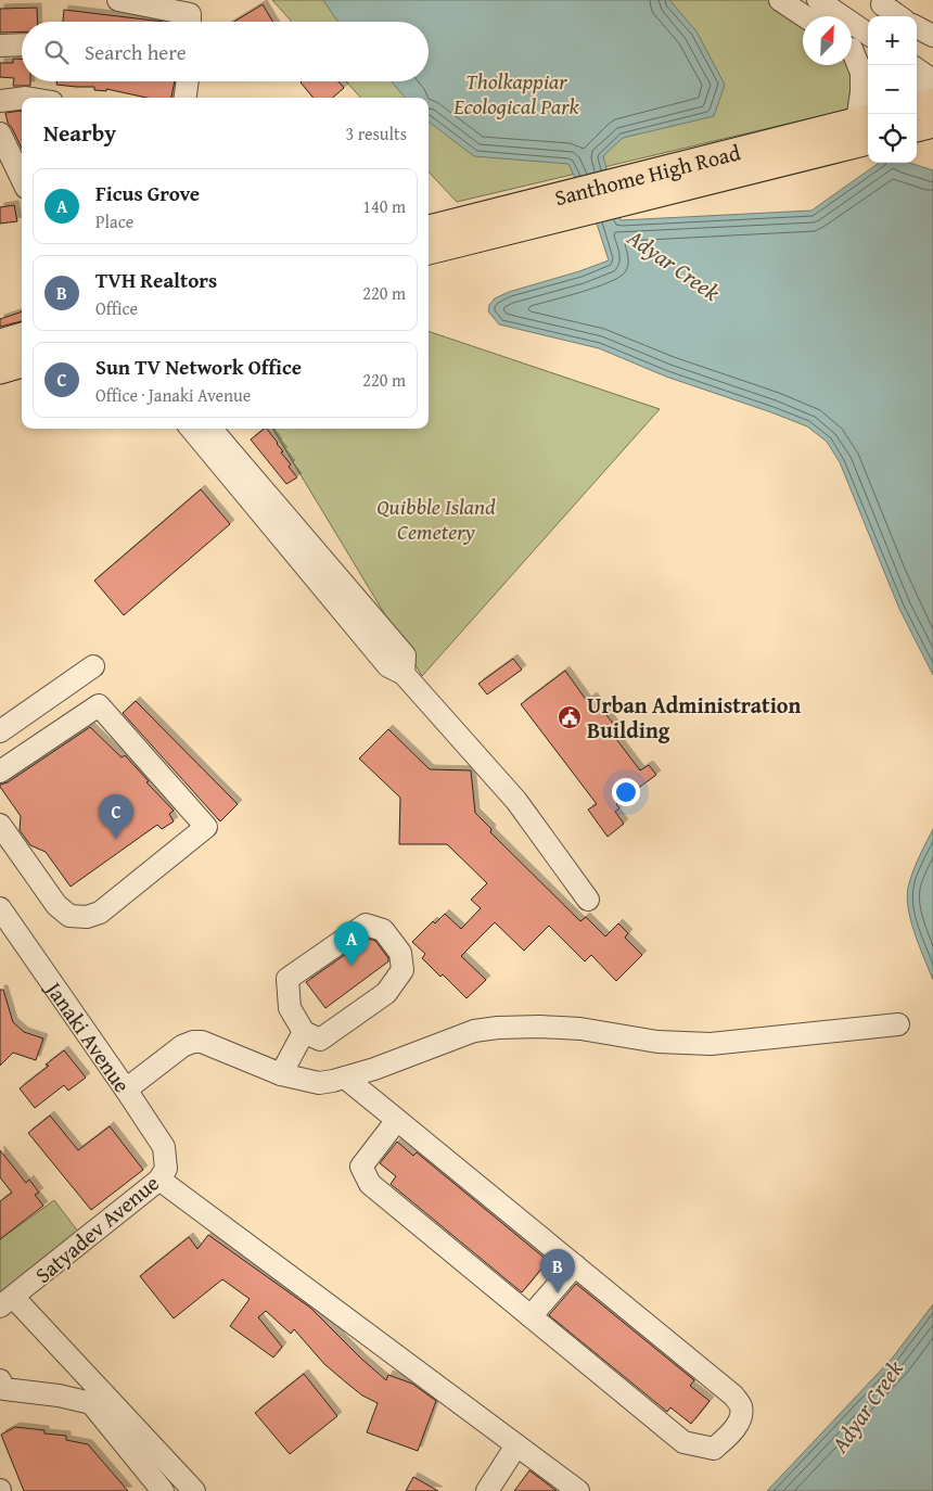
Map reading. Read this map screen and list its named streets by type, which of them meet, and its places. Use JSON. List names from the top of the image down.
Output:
{
  "streets": {
    "main road": ["Santhome High Road"],
    "street": ["Janaki Avenue", "Satyadev Avenue"]
  },
  "crossings": [
    ["Janaki Avenue", "Satyadev Avenue"]
  ],
  "water": ["Adyar Creek"],
  "parks": ["Tholkappiar Ecological Park", "Quibble Island Cemetery"],
  "places": {
    "public building": ["Urban Administration Building"]
  },
  "north": "top right",
  "page": {
    "map_buttons": ["+", "−"],
    "search": "Search here",
    "heading": ["Nearby", "3 results"],
    "list": [
      {
        "mark": "A",
        "name": "Ficus Grove",
        "note": "Place",
        "value": "140 m"
      },
      {
        "mark": "B",
        "name": "TVH Realtors",
        "note": "Office",
        "value": "220 m"
      },
      {
        "mark": "C",
        "name": "Sun TV Network Office",
        "note": "Office · Janaki Avenue",
        "value": "220 m"
      }
    ],
    "pins": ["C", "A", "B"]
  }
}
